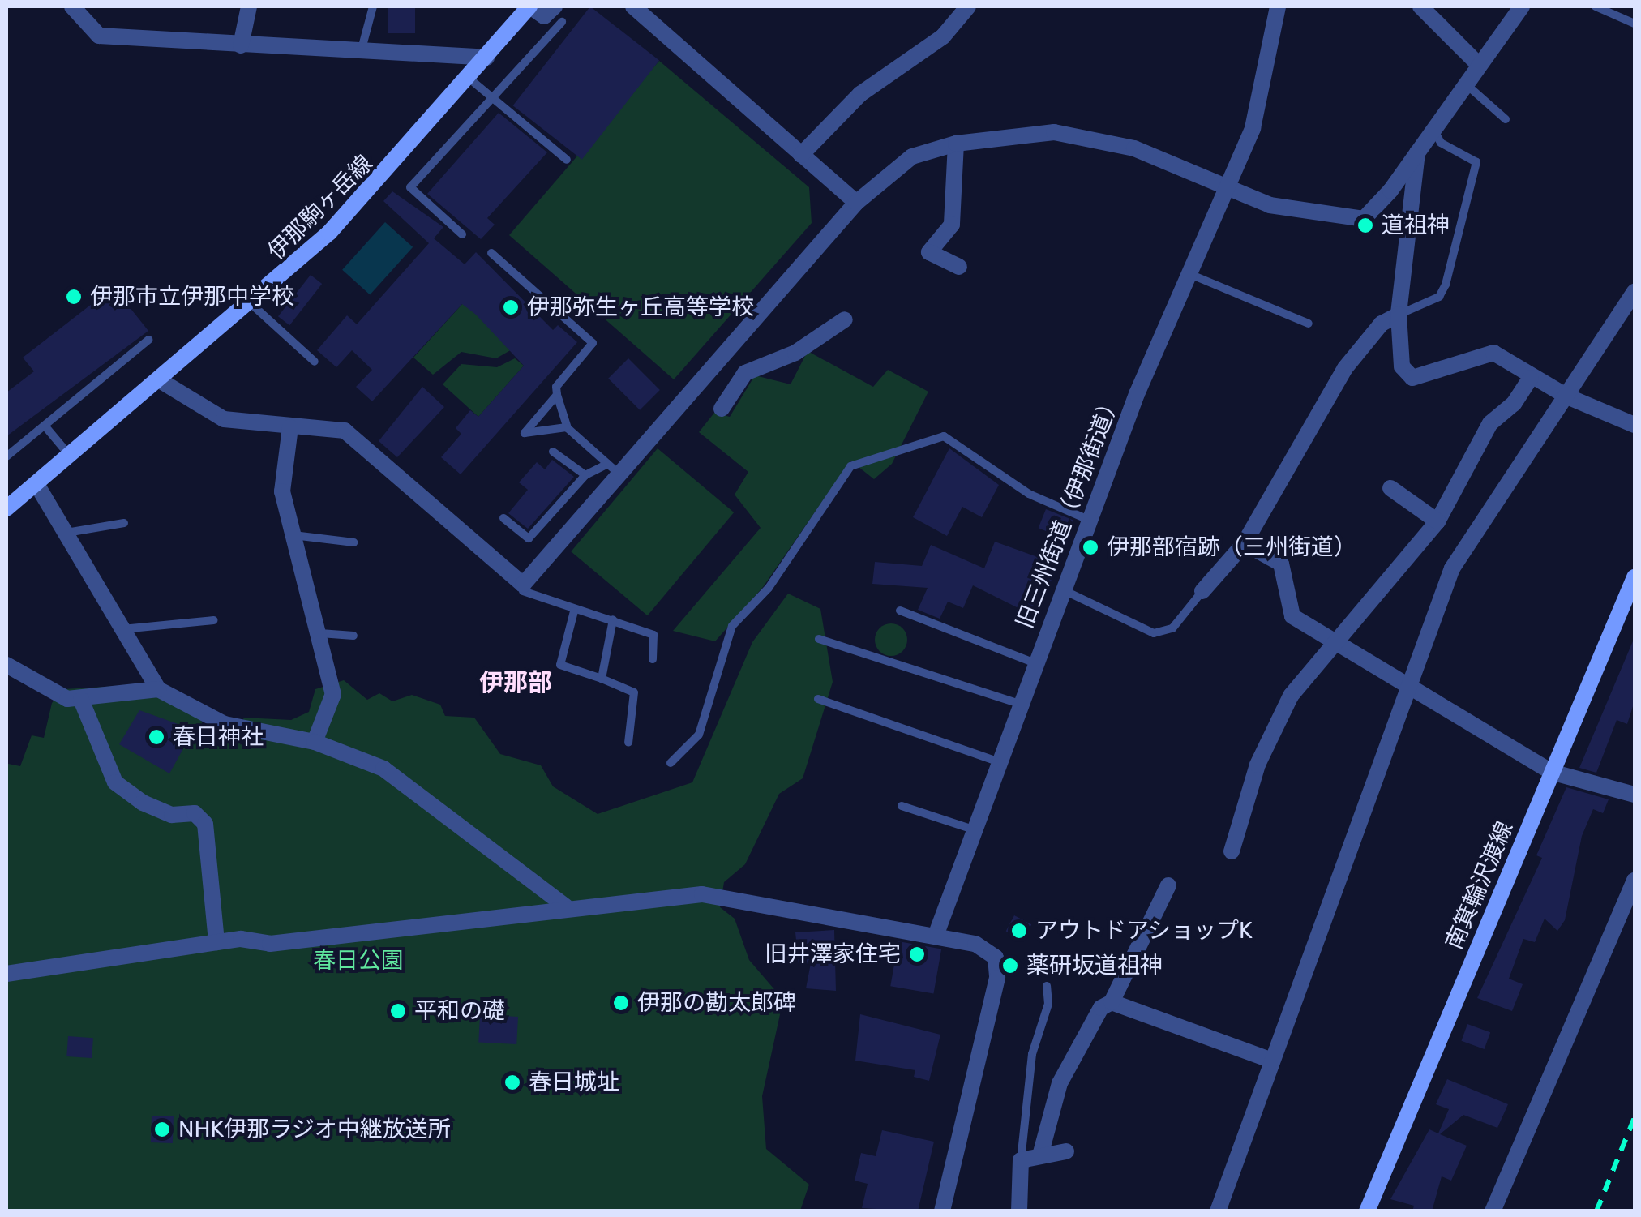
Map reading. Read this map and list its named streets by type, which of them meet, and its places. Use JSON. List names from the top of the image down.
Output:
{
  "streets": {
    "main road": ["伊那駒ヶ岳線", "南箕輪沢渡線"],
    "street": ["旧三州街道（伊那街道）"]
  },
  "districts": ["伊那部"],
  "parks": ["春日公園"],
  "places": [
    "道祖神",
    "伊那市立伊那中学校",
    "伊那弥生ヶ丘高等学校",
    "伊那部宿跡（三州街道）",
    "春日神社",
    "アウトドアショップK",
    "旧井澤家住宅",
    "薬研坂道祖神",
    "伊那の勘太郎碑",
    "平和の礎",
    "春日城址",
    "NHK伊那ラジオ中継放送所"
  ]
}
